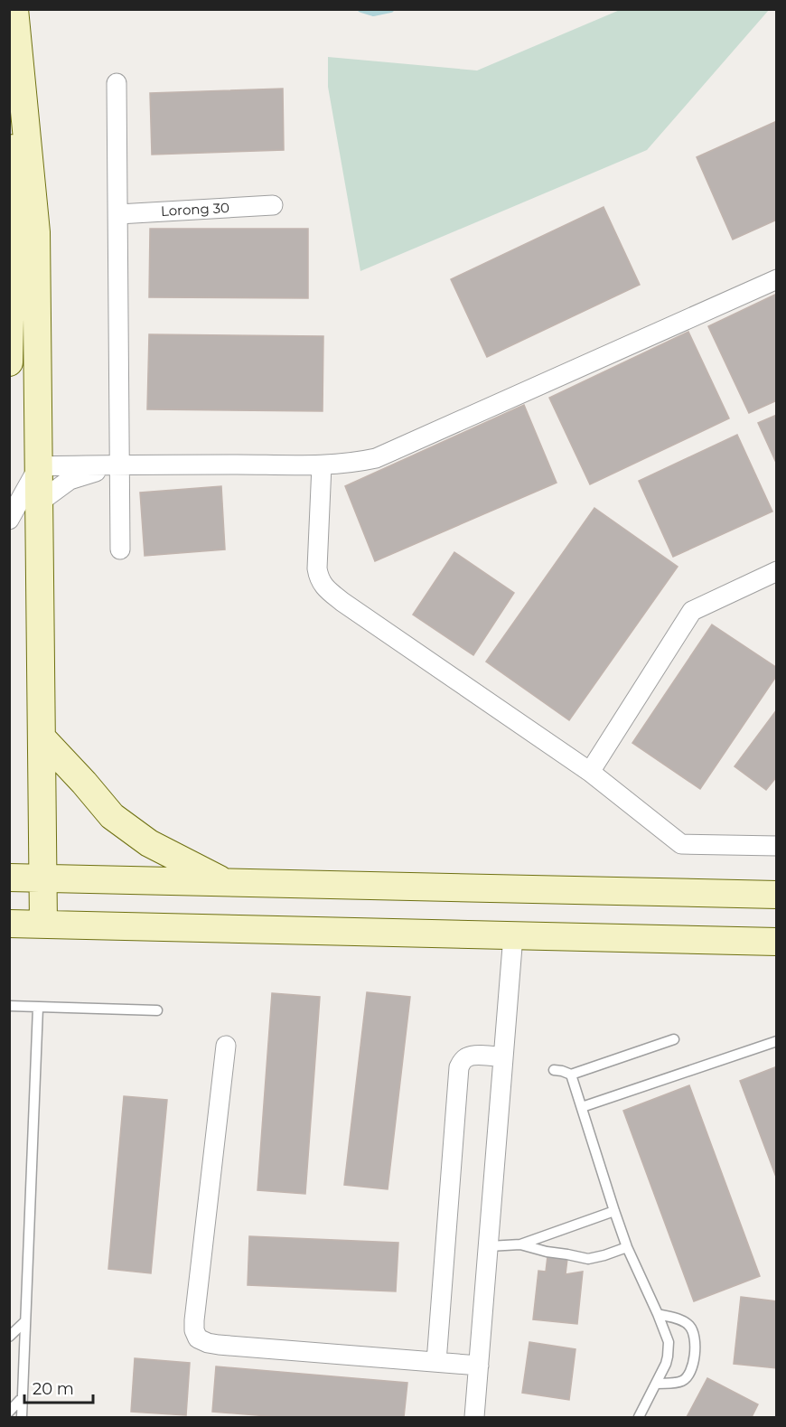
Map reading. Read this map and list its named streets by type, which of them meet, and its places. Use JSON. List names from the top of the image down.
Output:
{
  "streets": {
    "street": ["Lorong 30"]
  },
  "scale_bar": "20 m"
}
